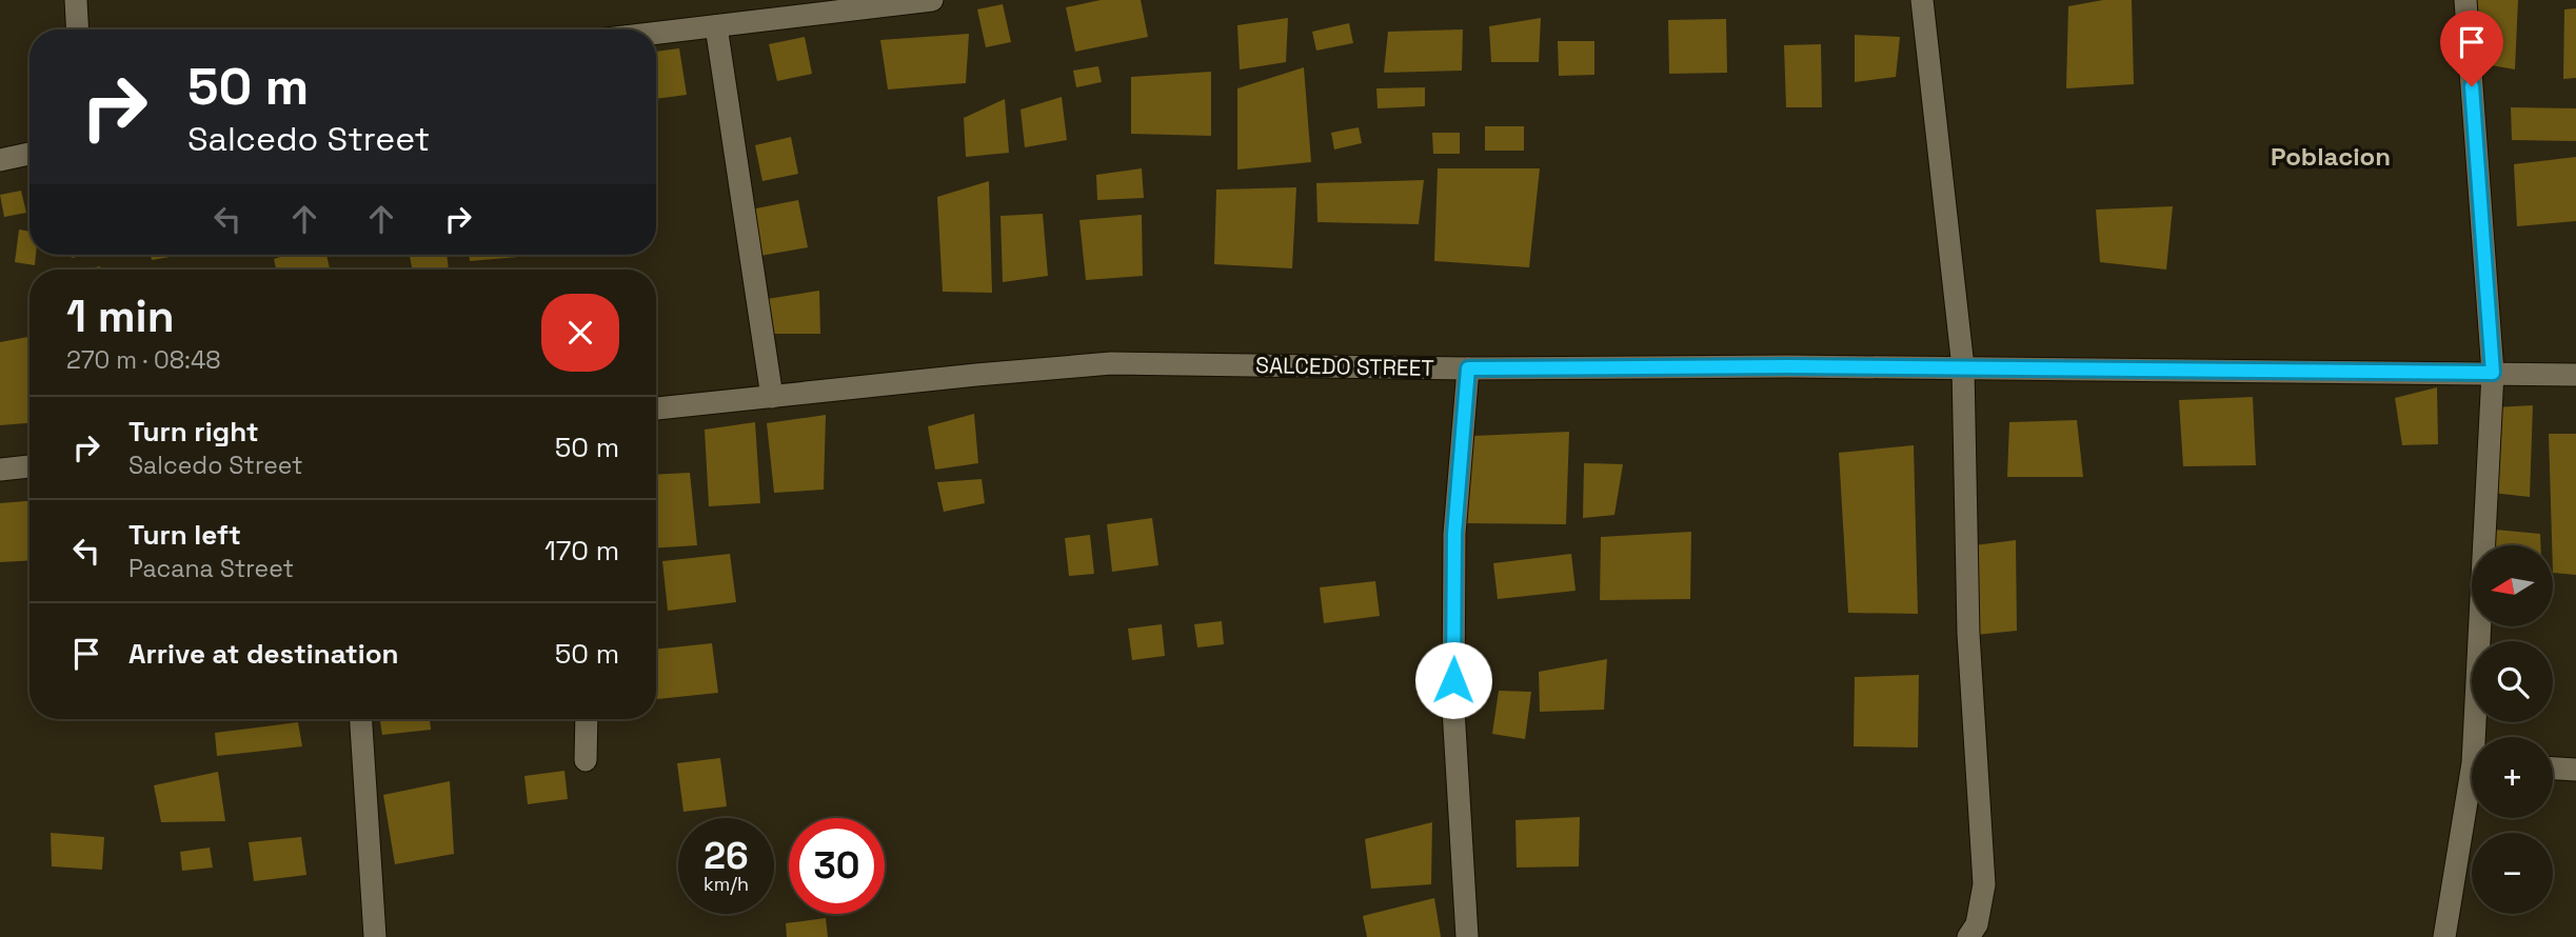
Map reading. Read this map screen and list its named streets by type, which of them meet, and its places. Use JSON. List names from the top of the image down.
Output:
{
  "streets": {
    "street": ["SALCEDO STREET"]
  },
  "districts": ["Poblacion"],
  "north": "left",
  "page": {
    "turn": ["50 m", "Salcedo Street"],
    "heading": ["1 min", "270 m · 08:48"],
    "list": [
      {
        "name": "Turn right",
        "note": "Salcedo Street",
        "value": "50 m"
      },
      {
        "name": "Turn left",
        "note": "Pacana Street",
        "value": "170 m"
      },
      {
        "name": "Arrive at destination",
        "value": "50 m"
      }
    ],
    "map_buttons": ["+", "−"],
    "speed": "26 km/h",
    "limit": "30"
  }
}
